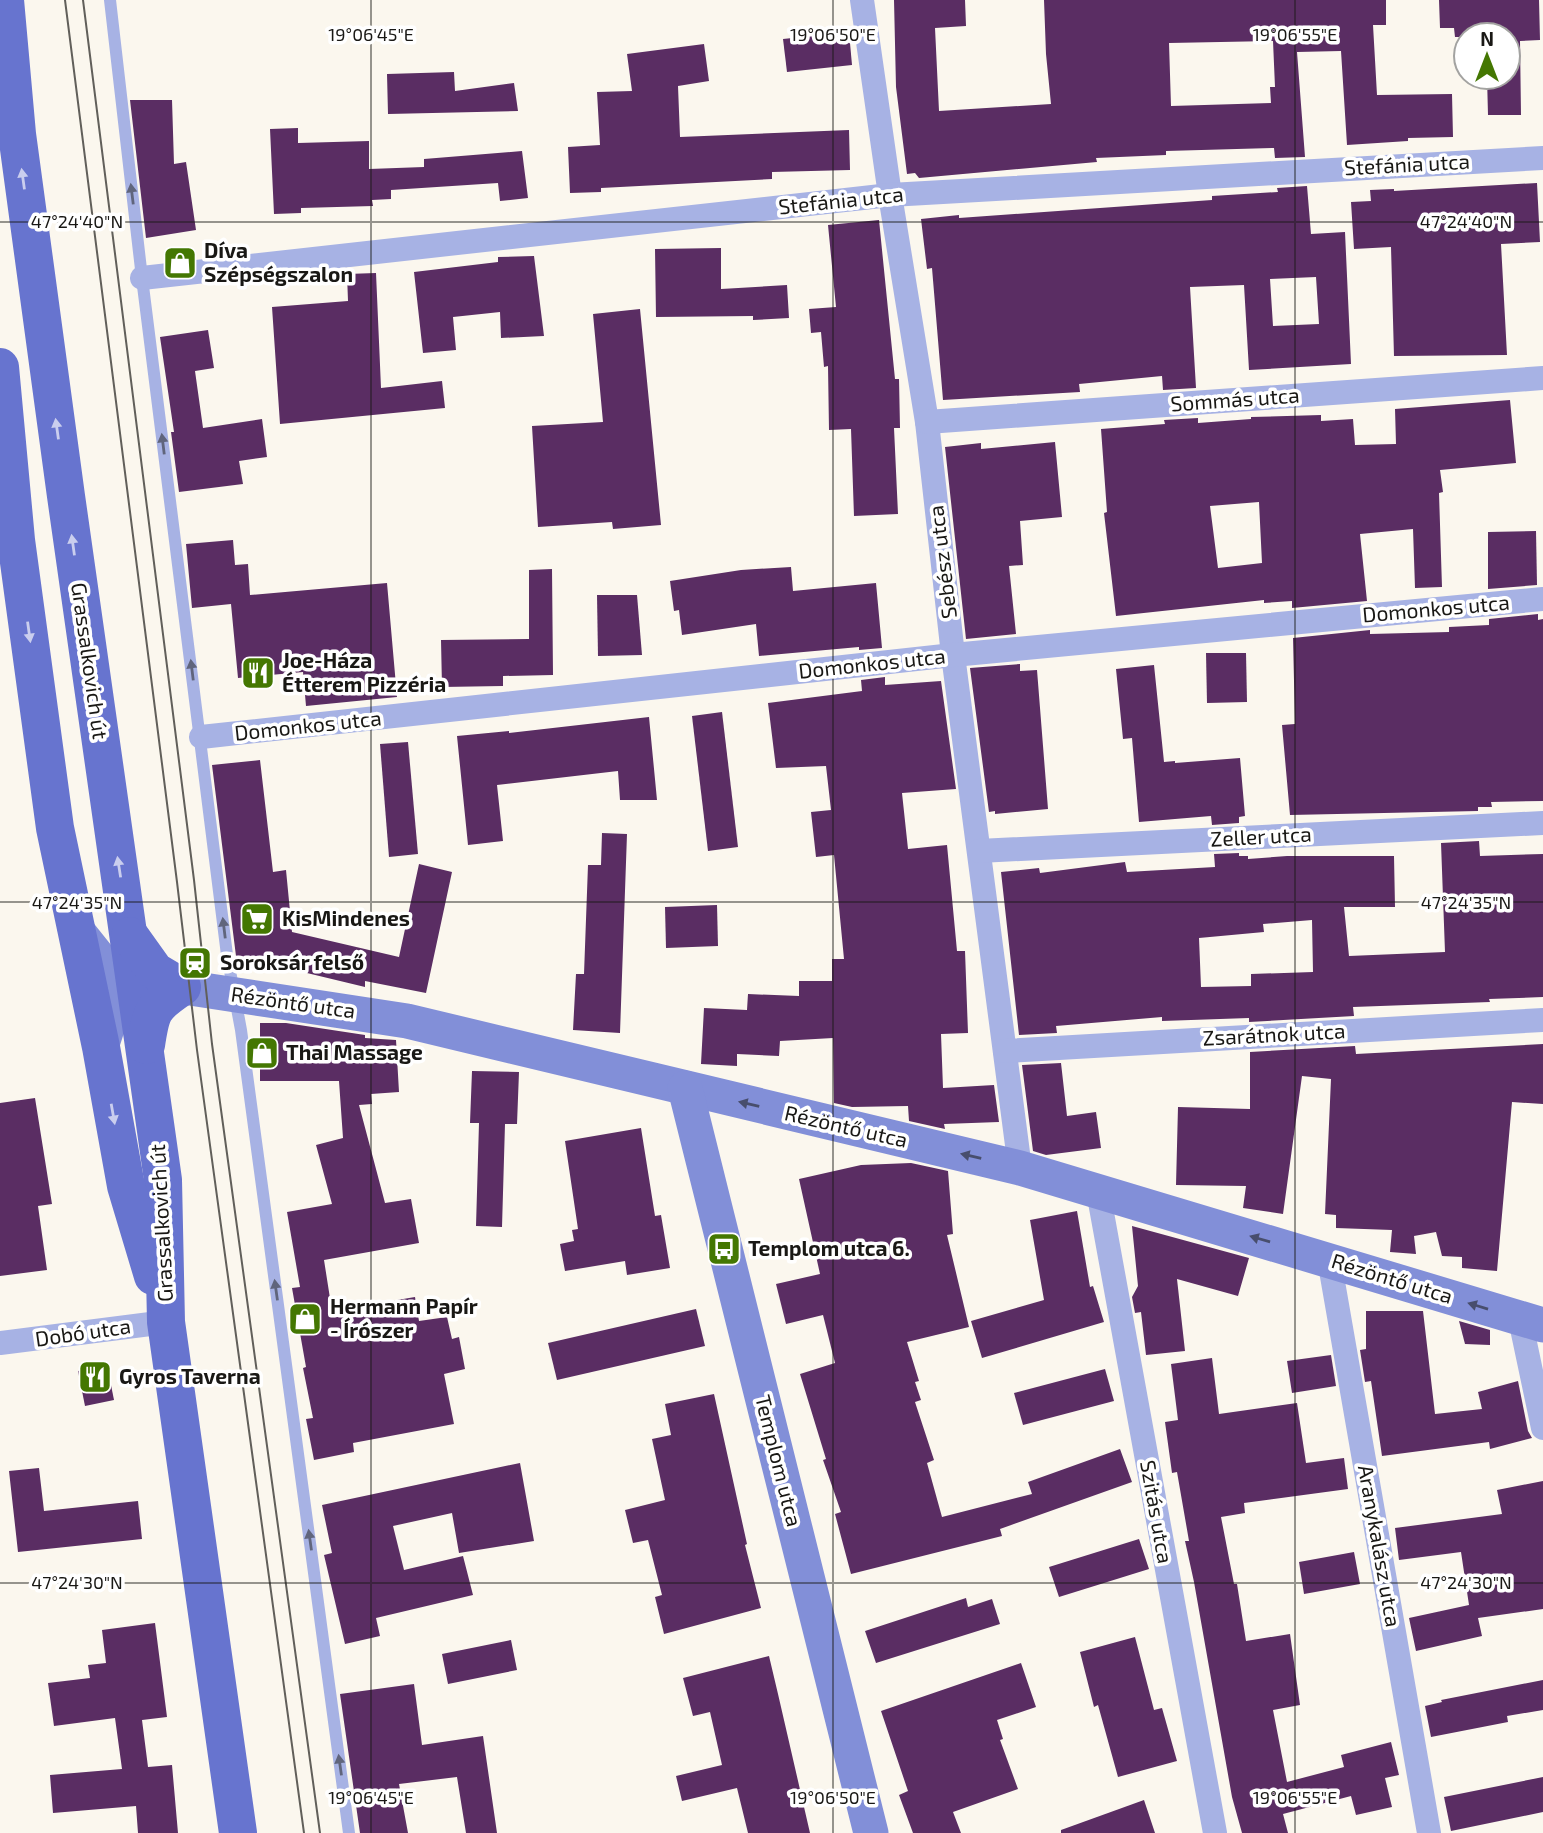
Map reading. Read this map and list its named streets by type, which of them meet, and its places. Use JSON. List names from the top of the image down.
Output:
{
  "streets": {
    "main road": ["Grassalkovich út", "Rézöntő utca", "Templom utca"],
    "street": [
      "Stefánia utca",
      "Sommás utca",
      "Sebész utca",
      "Domonkos utca",
      "Zeller utca",
      "Zsarátnok utca",
      "Dobó utca",
      "Szitás utca",
      "Aranykalász utca"
    ]
  },
  "crossings": [
    ["Stefánia utca", "Sebész utca"],
    ["Sommás utca", "Sebész utca"],
    ["Sebész utca", "Domonkos utca"],
    ["Sebész utca", "Zeller utca"],
    ["Sebész utca", "Rézöntő utca"],
    ["Sebész utca", "Zsarátnok utca"],
    ["Grassalkovich út", "Rézöntő utca"],
    ["Grassalkovich út", "Dobó utca"],
    ["Rézöntő utca", "Templom utca"],
    ["Rézöntő utca", "Szitás utca"],
    ["Rézöntő utca", "Aranykalász utca"]
  ],
  "one_way": ["Rézöntő utca"],
  "places": {
    "shop": ["Díva Szépségszalon", "Thai Massage", "Hermann Papír - Írószer"],
    "restaurant": ["Joe-Háza Étterem Pizzéria", "Gyros Taverna"],
    "supermarket": ["KisMindenes"],
    "station": ["Soroksár felső"],
    "bus stop": ["Templom utca 6."]
  },
  "north": "top",
  "coordinates": [
    "19°06'45\"E",
    "19°06'50\"E",
    "19°06'55\"E",
    "47°24'40\"N",
    "47°24'35\"N",
    "47°24'30\"N"
  ]
}
